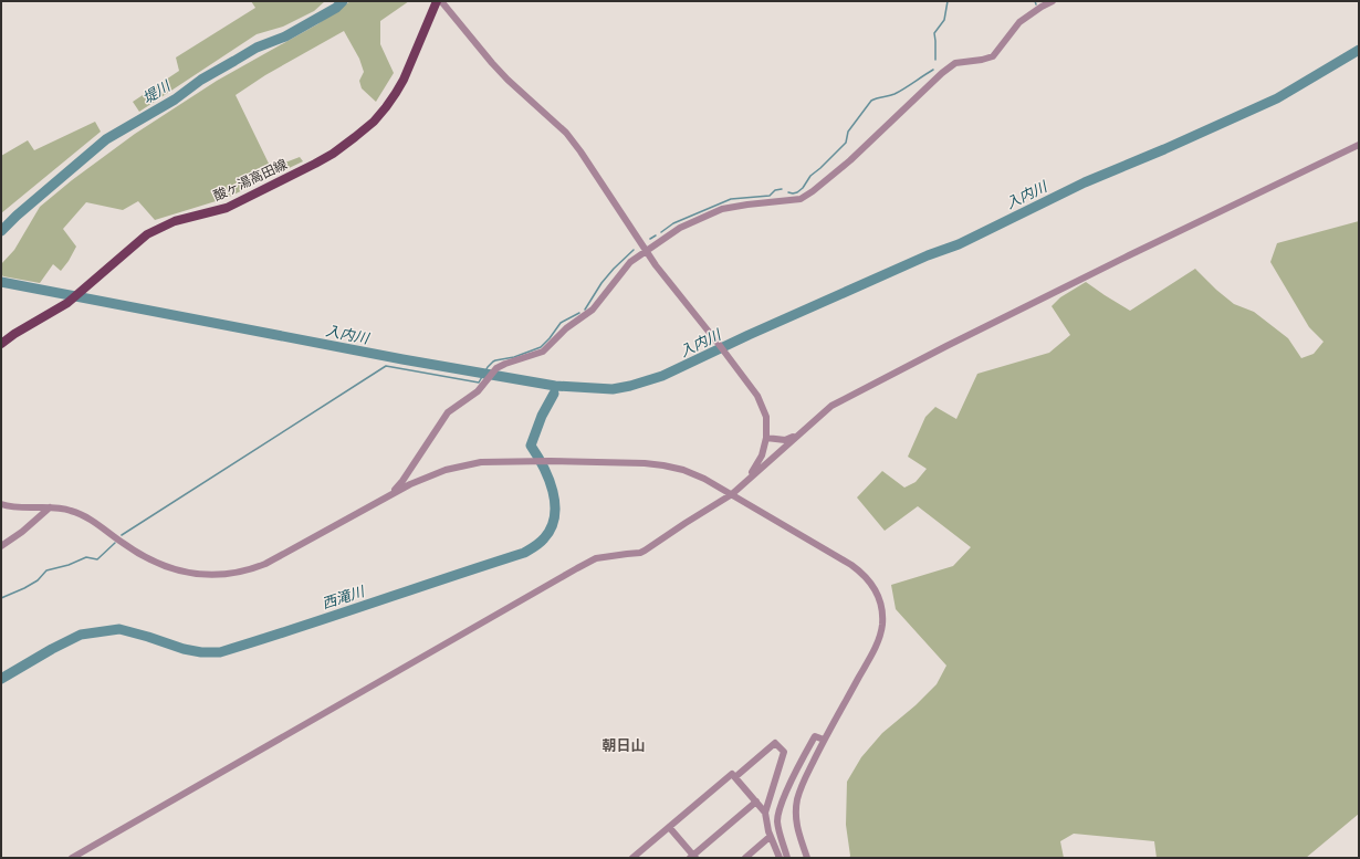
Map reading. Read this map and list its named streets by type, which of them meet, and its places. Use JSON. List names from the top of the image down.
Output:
{
  "streets": {
    "main road": ["酸ヶ湯高田線"]
  },
  "districts": ["朝日山"],
  "water": ["堤川", "入内川", "西滝川"]
}
